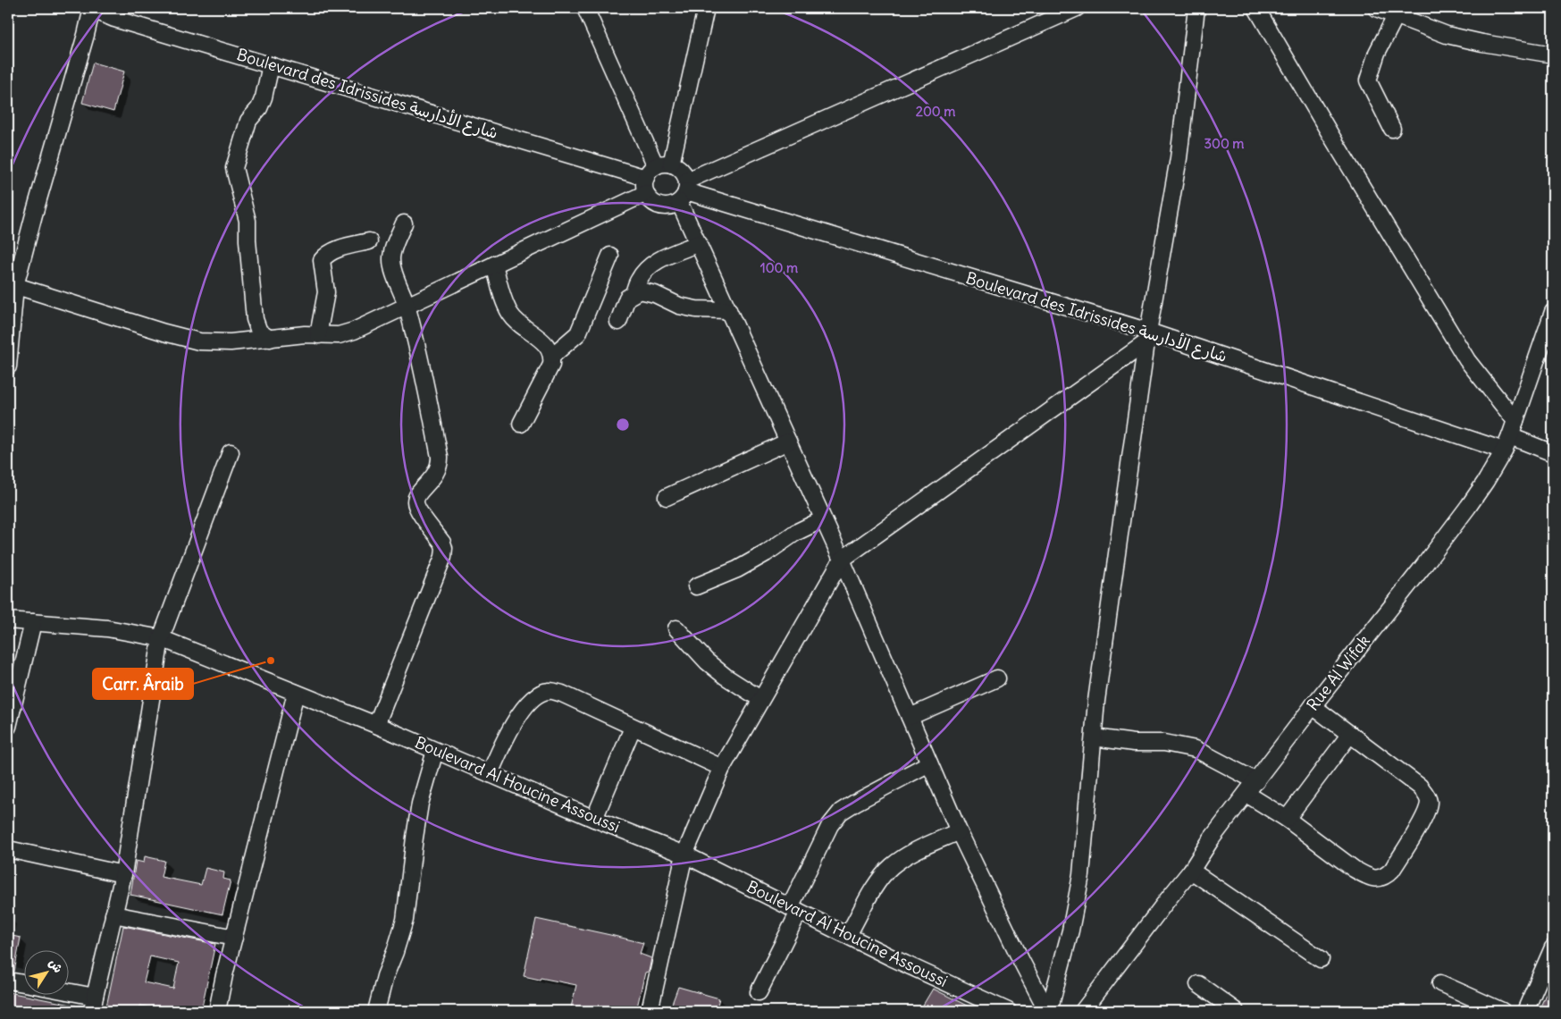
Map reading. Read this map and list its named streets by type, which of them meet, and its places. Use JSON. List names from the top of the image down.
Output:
{
  "streets": {
    "street": ["Boulevard des Idrissides شارع الأدارسة", "Rue Al Wifak", "Boulevard Al Houcine Assoussi"]
  },
  "crossings": [
    ["Boulevard des Idrissides شارع الأدارسة", "Rue Al Wifak"]
  ],
  "places": ["Carr. Âraib"],
  "north": "top right",
  "rings": ["200 m", "300 m", "100 m"]
}
